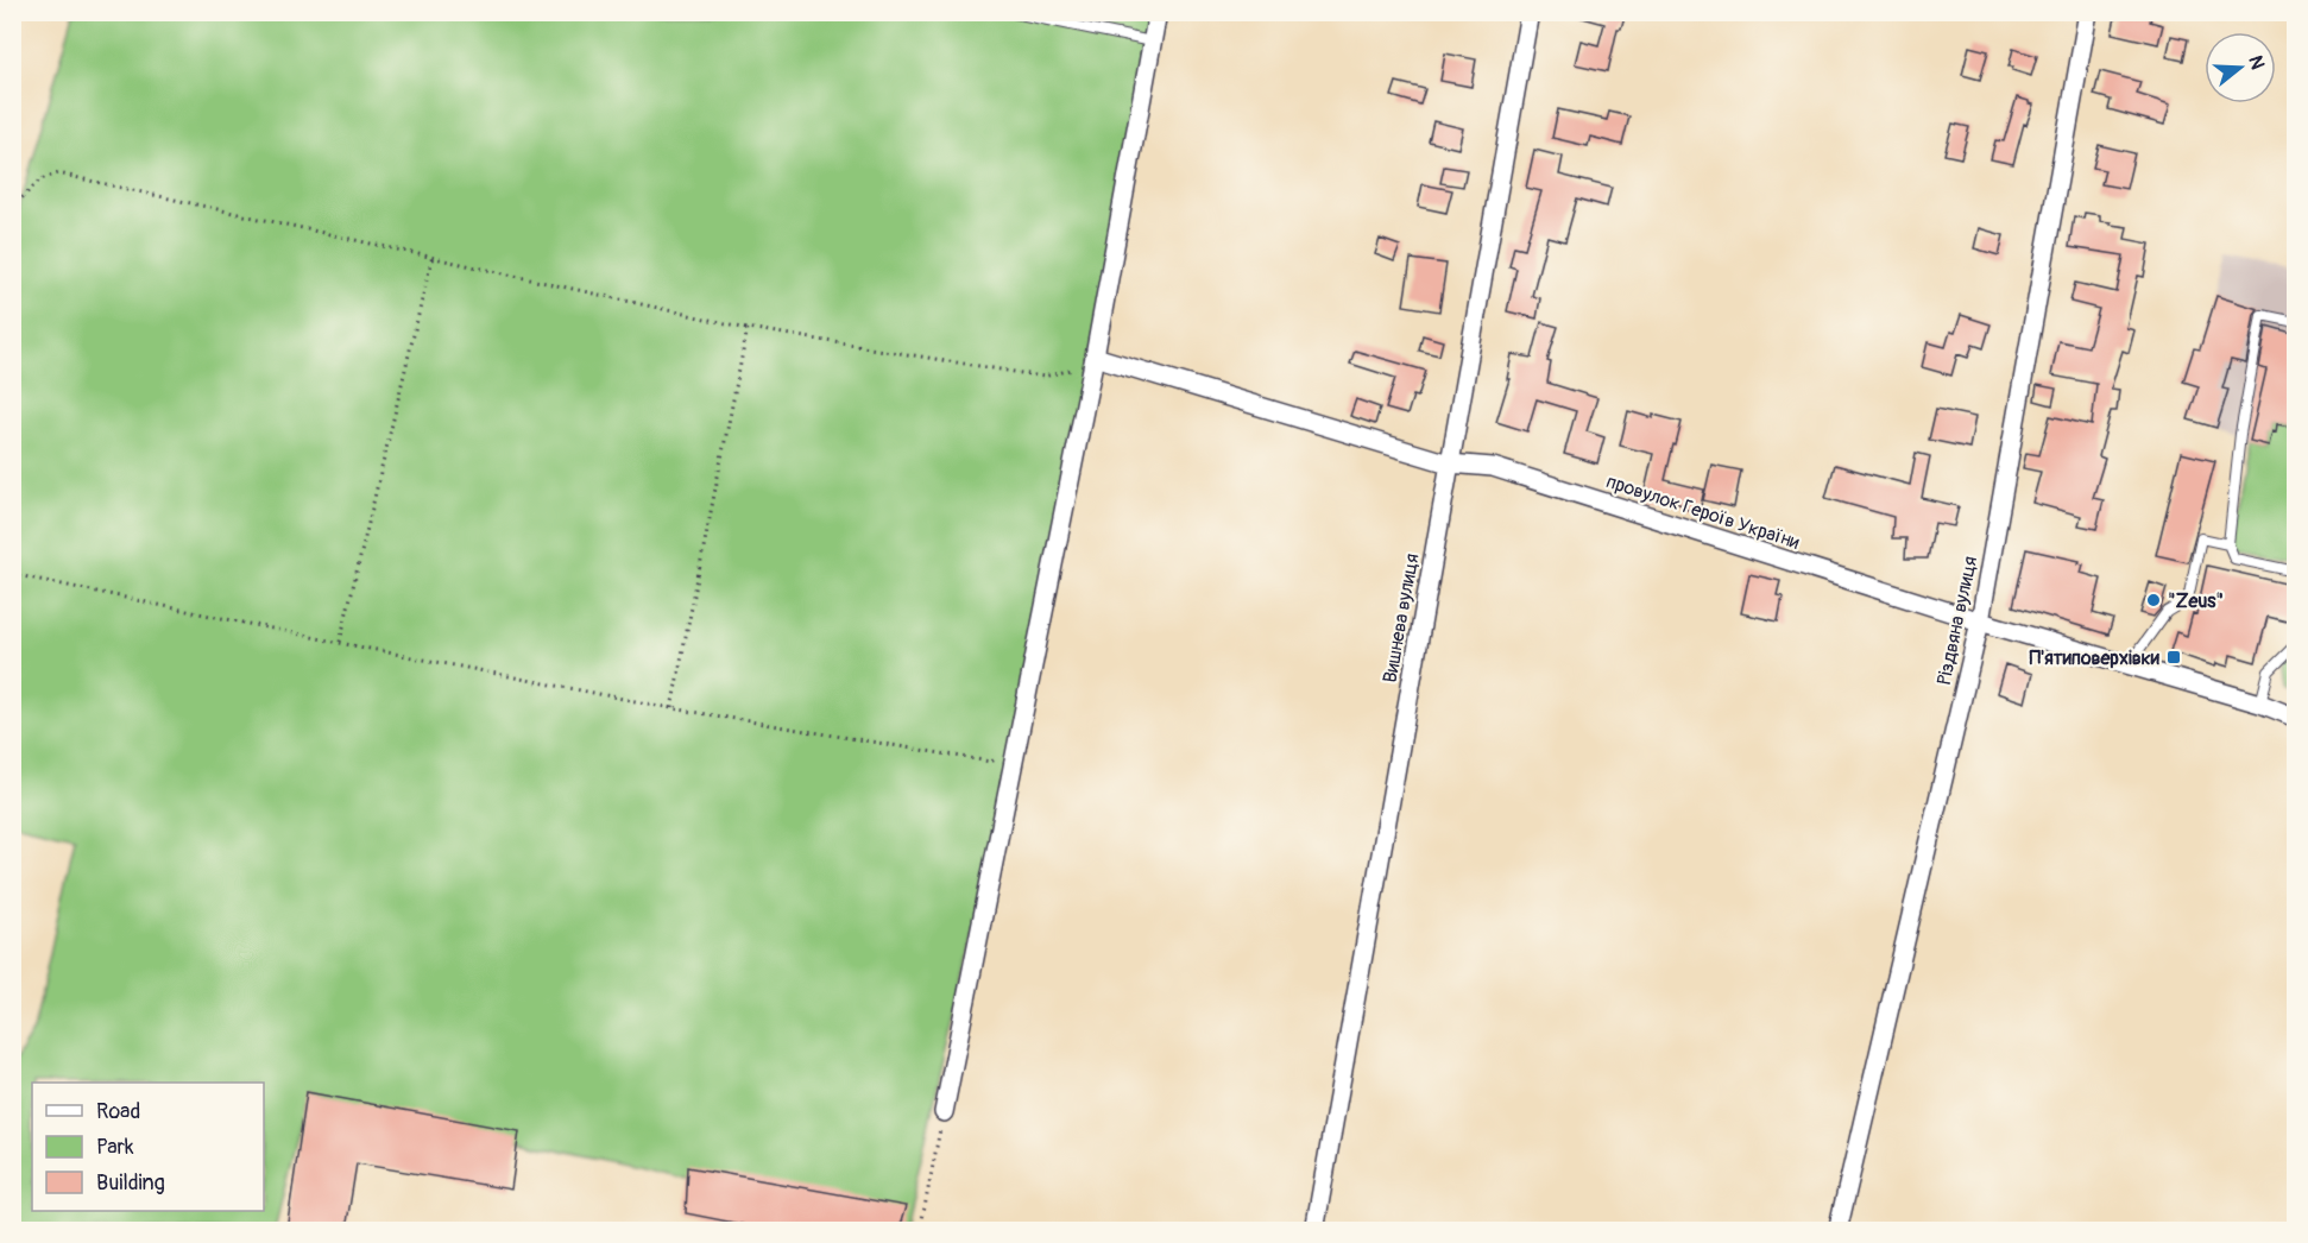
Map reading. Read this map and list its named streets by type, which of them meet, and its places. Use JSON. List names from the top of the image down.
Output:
{
  "streets": {
    "street": ["провулок Героїв України", "Вишнева вулиця", "Різдвяна вулиця"]
  },
  "crossings": [
    ["провулок Героїв України", "Вишнева вулиця"],
    ["провулок Героїв України", "Різдвяна вулиця"]
  ],
  "places": {
    "other": ["\"Zeus\""],
    "transit": ["П'ятиповерхівки"]
  },
  "legend": ["Road", "Park", "Building"],
  "north": "right"
}
